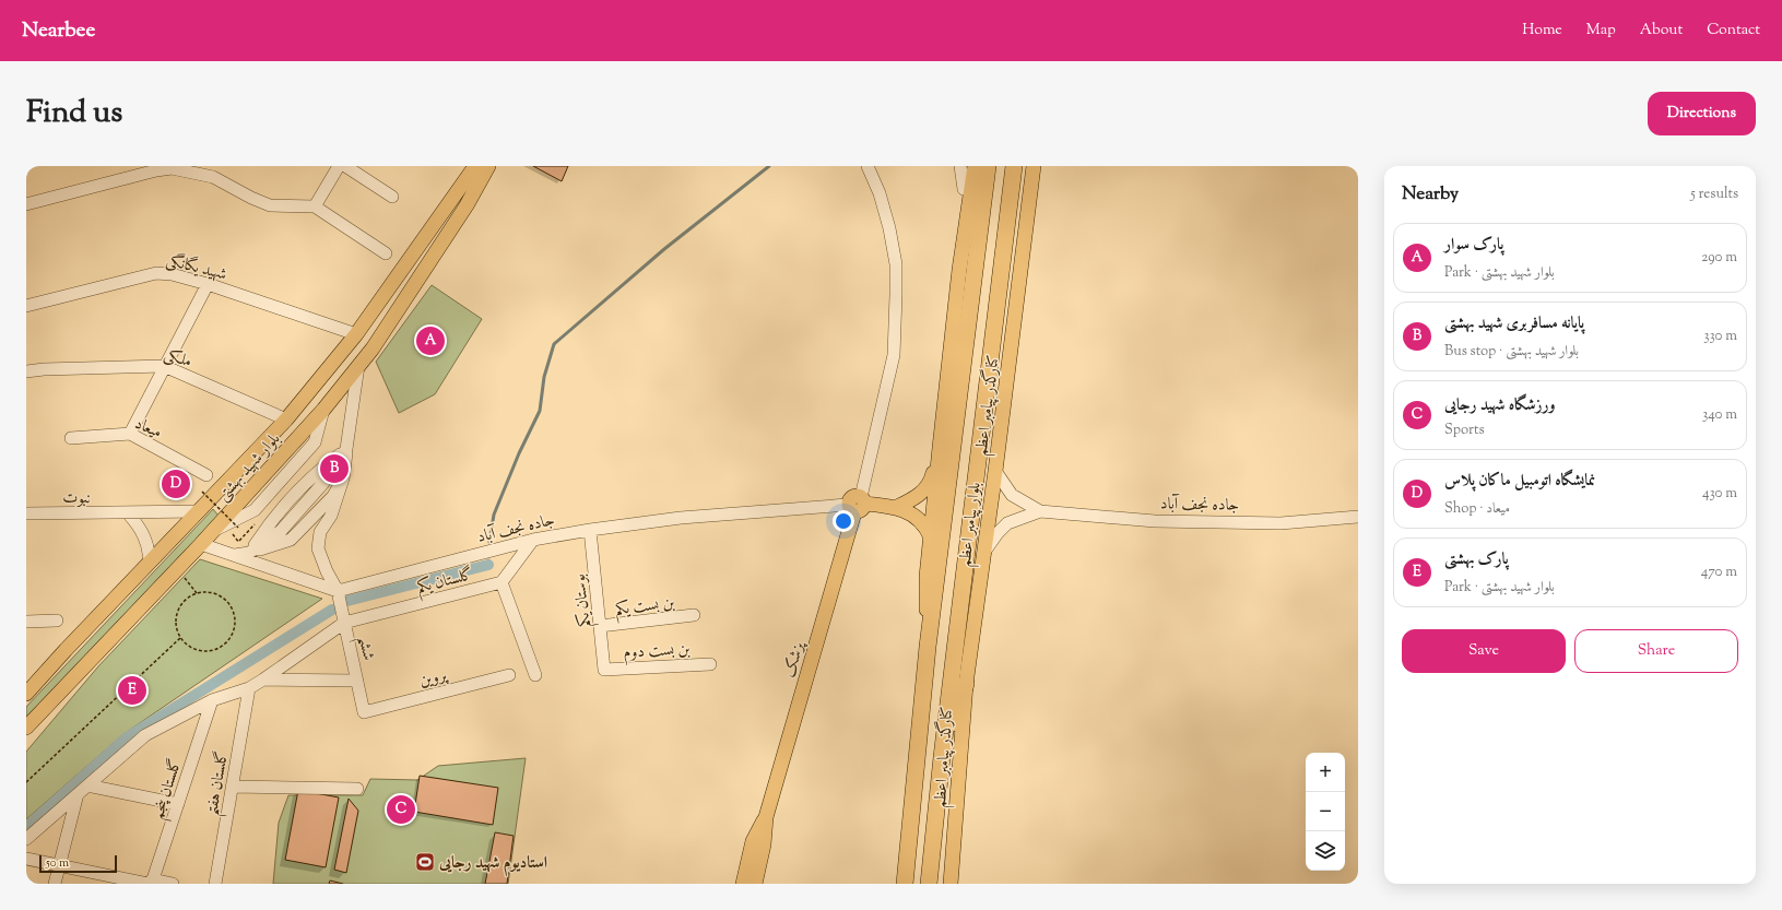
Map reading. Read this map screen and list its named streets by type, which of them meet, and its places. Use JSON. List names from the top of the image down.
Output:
{
  "streets": {
    "highway": ["بلوار پیامبر اعظم"],
    "main road": [
      "کنارگذر پیامبر اعظم",
      "بلوار شهید بهشتی",
      "جاده نجف آباد",
      "پزشک"
    ],
    "street": [
      "شهید یگانگی",
      "ملکی",
      "میعاد",
      "نبوت",
      "گلستان یکم",
      "بوستان یکم",
      "بن بست یکم",
      "ششم",
      "بن بست دوم",
      "پروین",
      "گلستان هفتم",
      "گلستان پنجم"
    ]
  },
  "crossings": [
    ["شهید یگانگی", "بلوار شهید بهشتی"],
    ["ملکی", "بلوار شهید بهشتی"],
    ["بلوار شهید بهشتی", "نبوت"],
    ["جاده نجف آباد", "بوستان یکم"],
    ["جاده نجف آباد", "ششم"],
    ["جاده نجف آباد", "پزشک"],
    ["گلستان یکم", "ششم"],
    ["بوستان یکم", "بن بست یکم"],
    ["بوستان یکم", "بن بست دوم"],
    ["ششم", "پروین"]
  ],
  "places": {
    "sports": ["استادیوم شهید رجایی"]
  },
  "scale_bar": "50 m",
  "page": {
    "header": "Nearbee",
    "nav": [
      "Home",
      "Map",
      "About",
      "Contact"
    ],
    "title": "Find us",
    "buttons": [
      "Directions",
      ["Save", "Share"]
    ],
    "heading": ["Nearby", "5 results"],
    "list": [
      {
        "mark": "A",
        "name": "پارک سوار",
        "note": "Park · بلوار شهید بهشتی",
        "value": "290 m"
      },
      {
        "mark": "B",
        "name": "پایانه مسافربری شهید بهشتی",
        "note": "Bus stop · بلوار شهید بهشتی",
        "value": "330 m"
      },
      {
        "mark": "C",
        "name": "ورزشگاه شهید رجایی",
        "note": "Sports",
        "value": "340 m"
      },
      {
        "mark": "D",
        "name": "نمایشگاه اتومبیل ماکان پلاس",
        "note": "Shop · میعاد",
        "value": "430 m"
      },
      {
        "mark": "E",
        "name": "پارک بهشتی",
        "note": "Park · بلوار شهید بهشتی",
        "value": "470 m"
      }
    ],
    "pins": [
      "A",
      "B",
      "D",
      "E",
      "C"
    ],
    "map_buttons": ["+", "−"],
    "scale": "50 m"
  }
}
